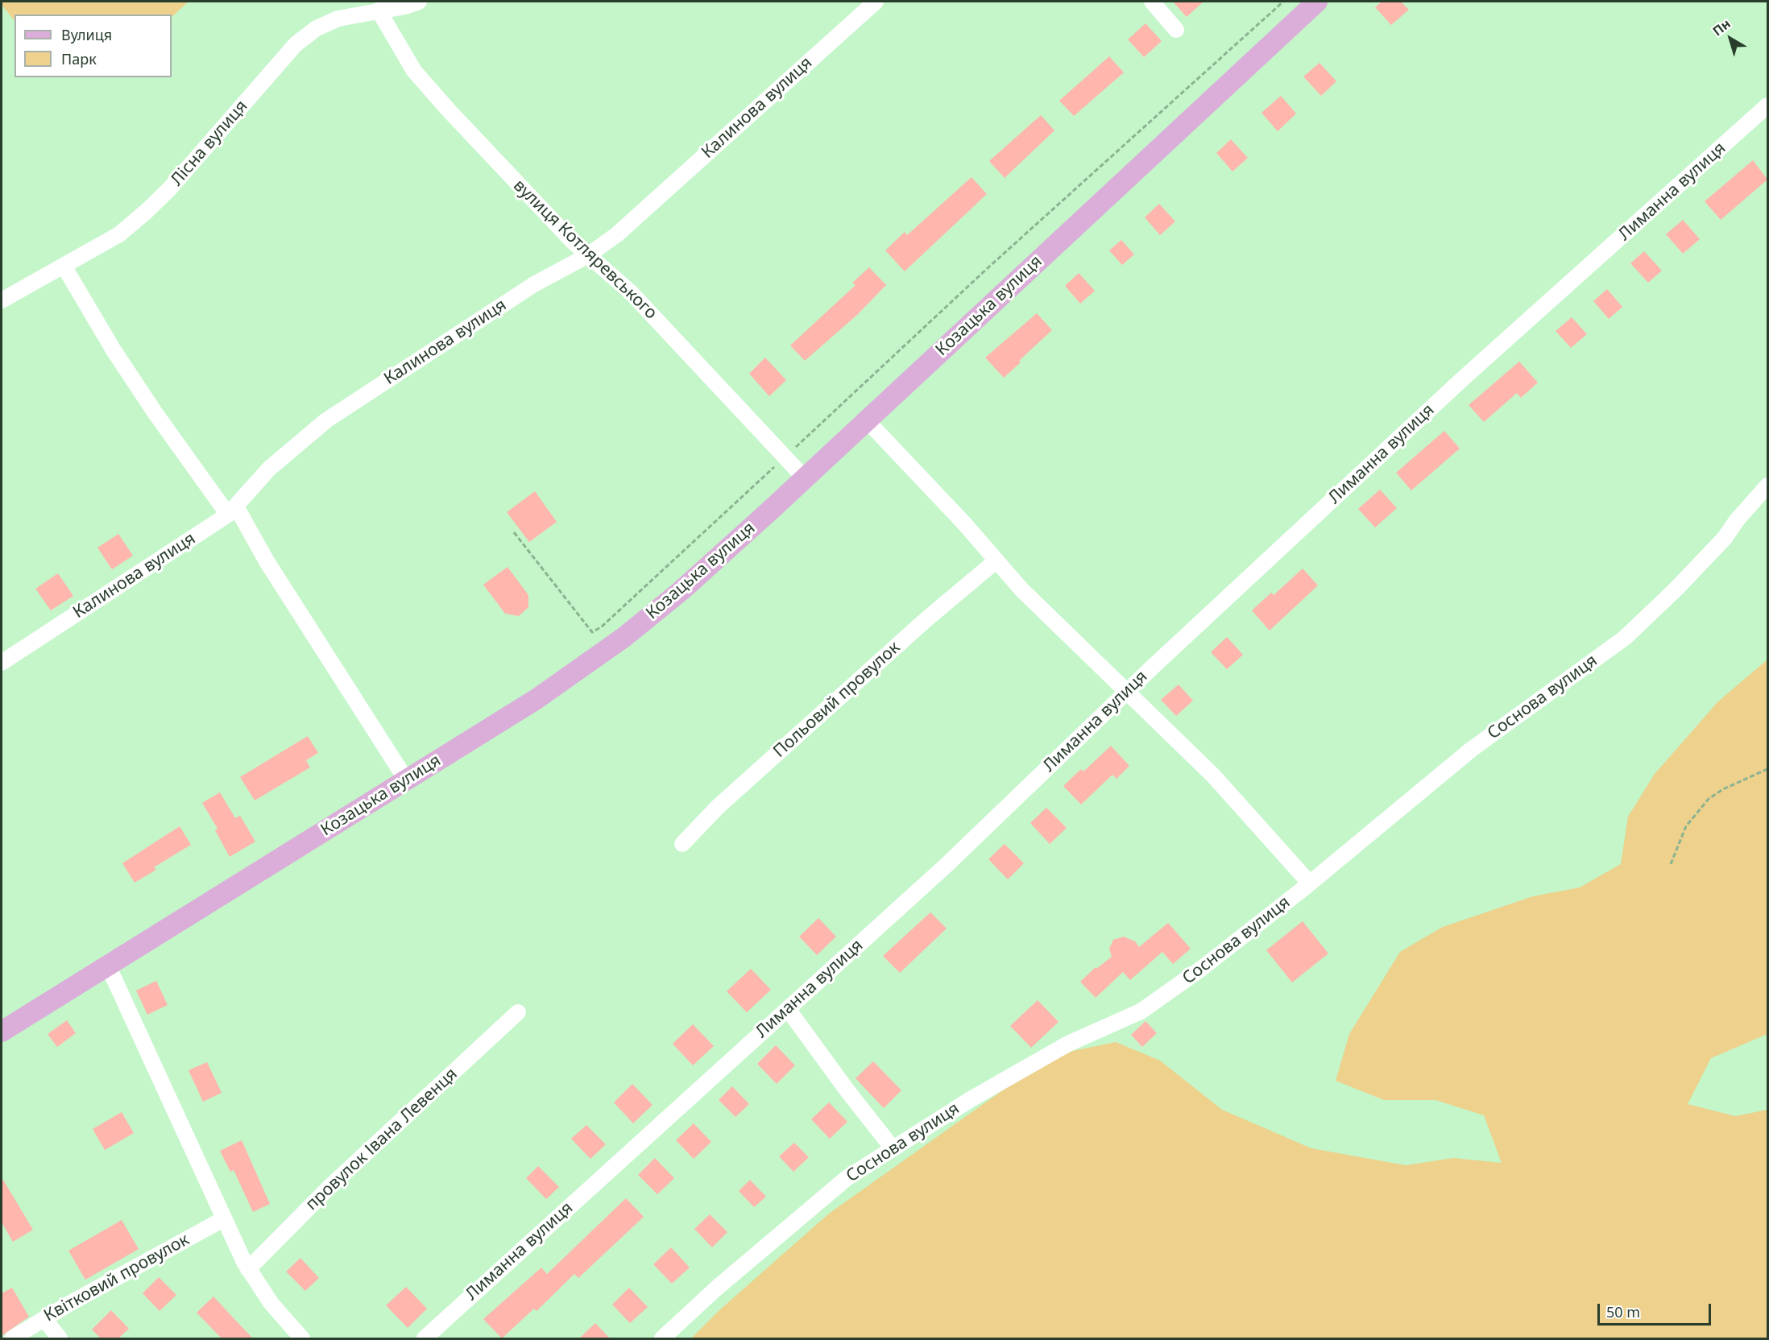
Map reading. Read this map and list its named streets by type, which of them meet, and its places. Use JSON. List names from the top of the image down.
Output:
{
  "streets": {
    "main road": ["Козацька вулиця"],
    "street": [
      "Калинова вулиця",
      "Лісна вулиця",
      "Лиманна вулиця",
      "вулиця Котляревського",
      "Соснова вулиця",
      "Польовий провулок",
      "провулок Івана Левенця",
      "Квітковий провулок"
    ]
  },
  "crossings": [
    ["Калинова вулиця", "вулиця Котляревського"],
    ["Лісна вулиця", "вулиця Котляревського"],
    ["вулиця Котляревського", "Козацька вулиця"]
  ],
  "legend": ["Вулиця", "Парк"],
  "scale_bar": "50 m",
  "north": "top left"
}
